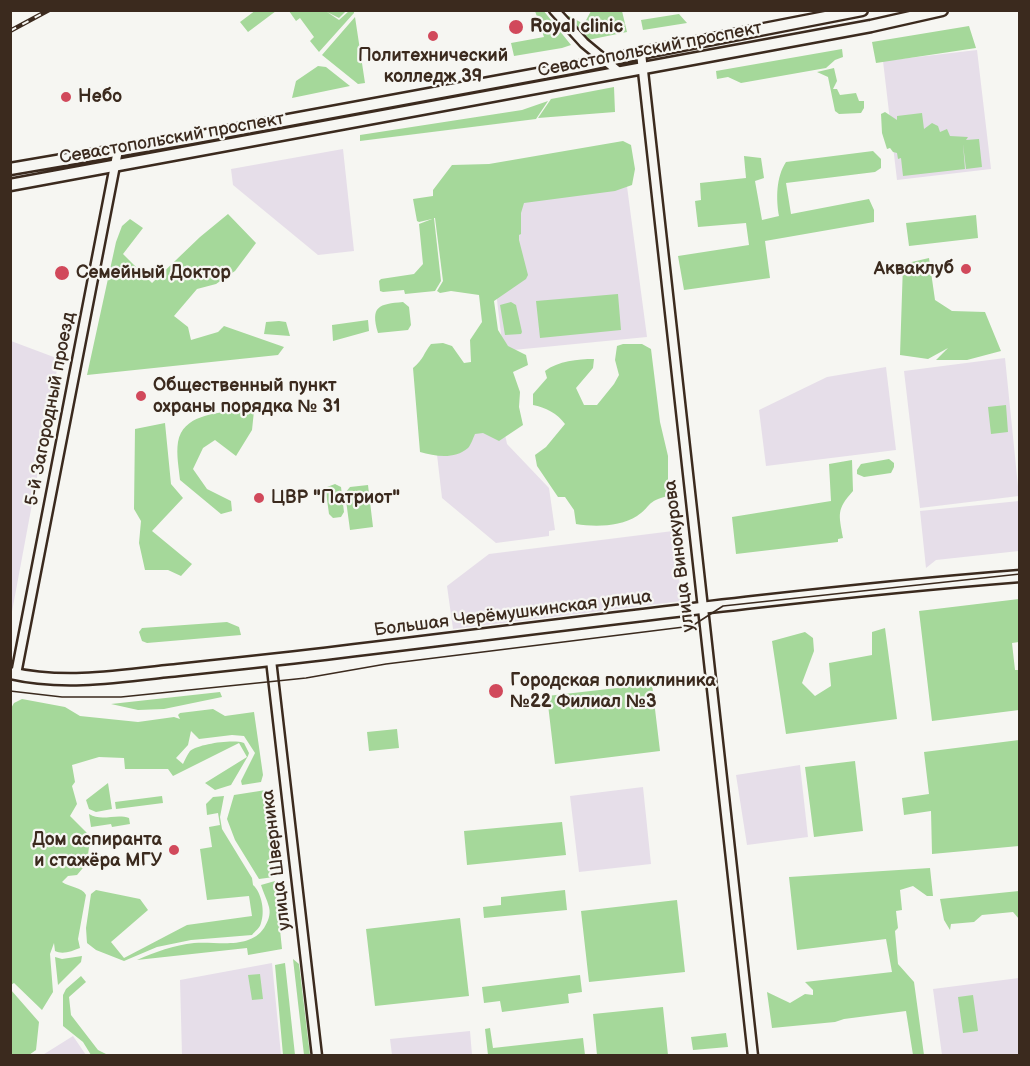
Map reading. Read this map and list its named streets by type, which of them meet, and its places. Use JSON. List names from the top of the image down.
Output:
{
  "streets": {
    "main road": ["Севастопольский проспект", "Большая Черёмушкинская улица"],
    "street": ["5-й Загородный проезд", "улица Винокурова", "улица Шверника"]
  },
  "crossings": [
    ["Севастопольский проспект", "5-й Загородный проезд"],
    ["Севастопольский проспект", "улица Винокурова"],
    ["5-й Загородный проезд", "Большая Черёмушкинская улица"],
    ["улица Винокурова", "Большая Черёмушкинская улица"],
    ["Большая Черёмушкинская улица", "улица Шверника"]
  ],
  "places": [
    "Royal clinic",
    "Политехнический колледж 39",
    "Небо",
    "Акваклуб",
    "Семейный Доктор",
    "Общественный пункт охраны порядка № 31",
    "ЦВР \"Патриот\"",
    "Городская поликлиника №22 Филиал №3",
    "Дом аспиранта и стажёра МГУ"
  ]
}
